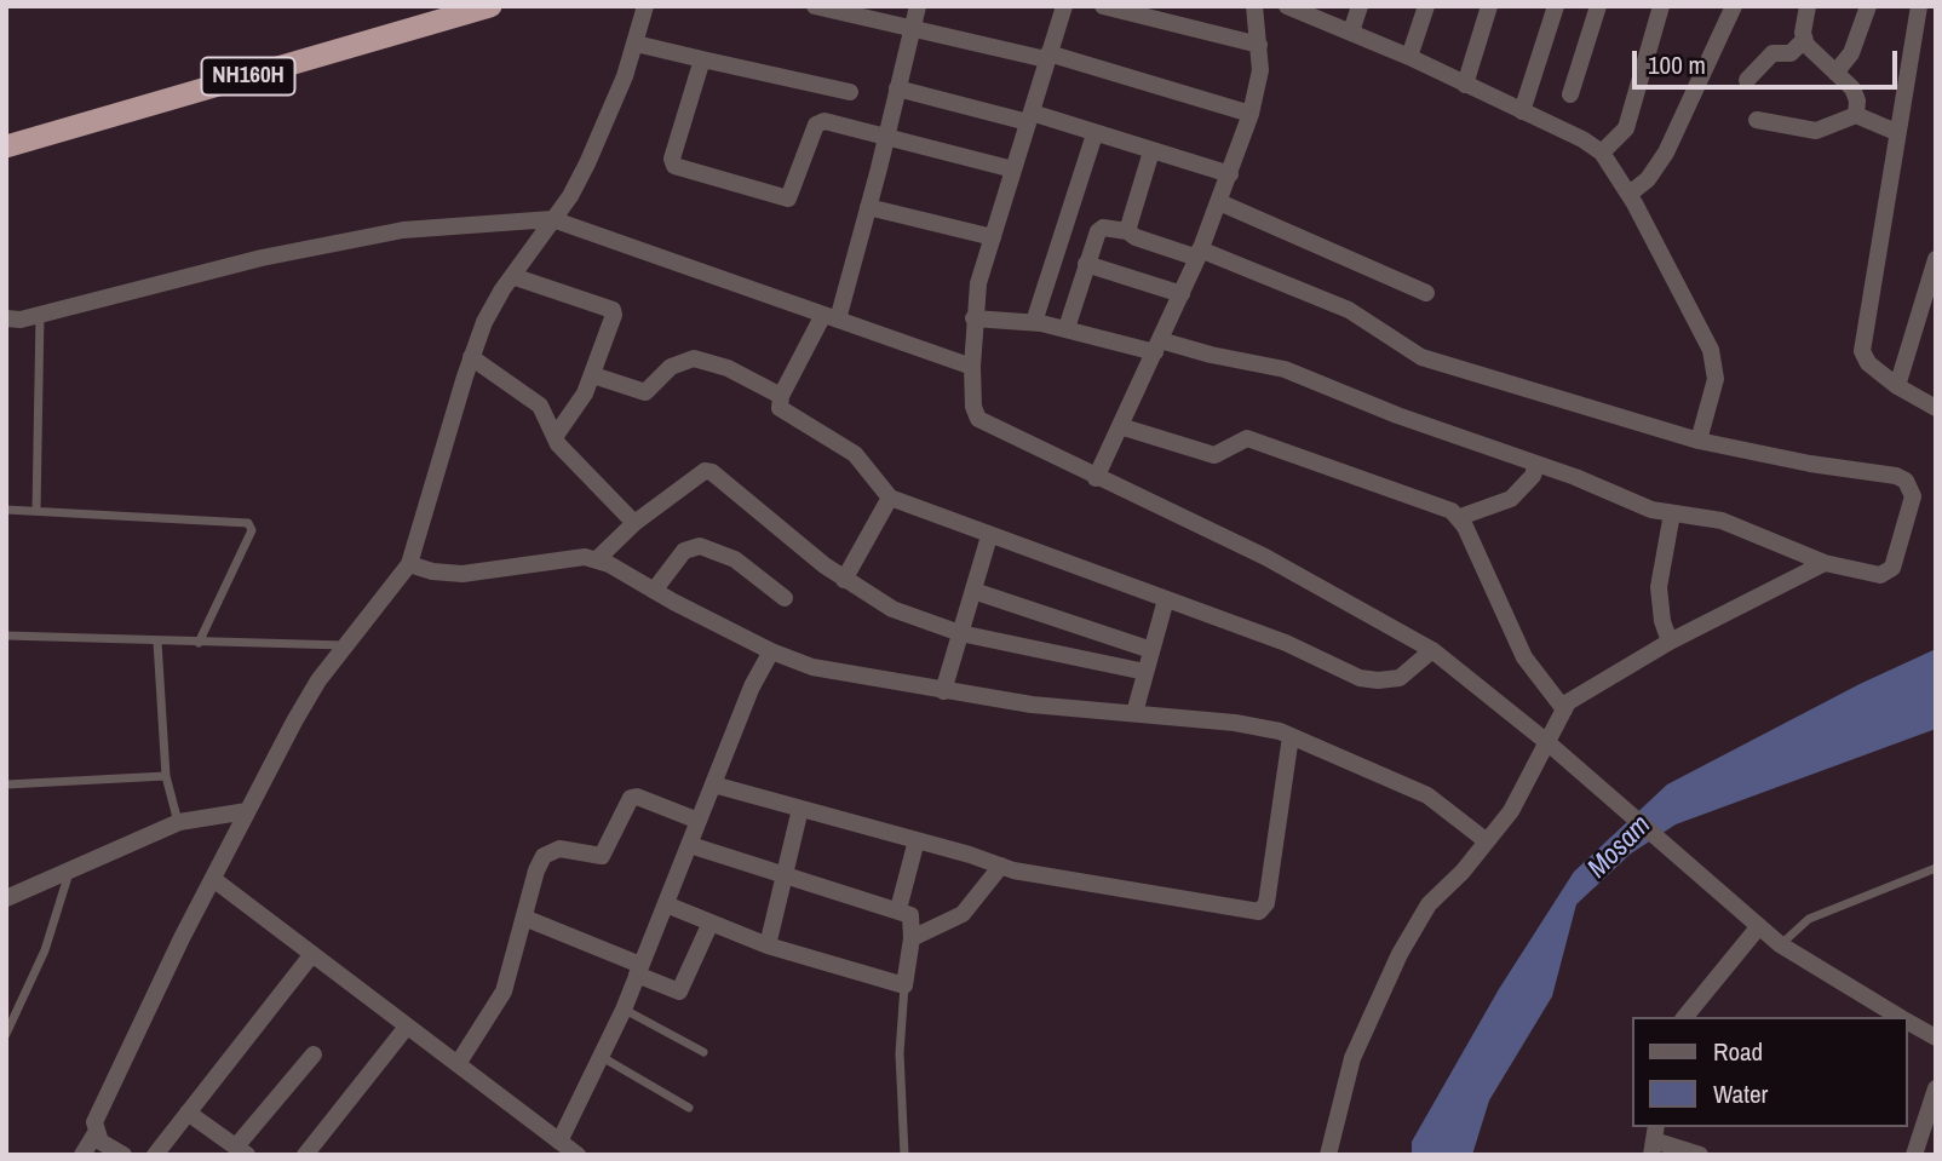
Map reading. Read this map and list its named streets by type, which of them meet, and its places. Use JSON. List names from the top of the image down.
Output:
{
  "streets": {
    "highway": ["NH160H"]
  },
  "water": ["Mosam"],
  "legend": ["Road", "Water"],
  "scale_bar": "100 m"
}
